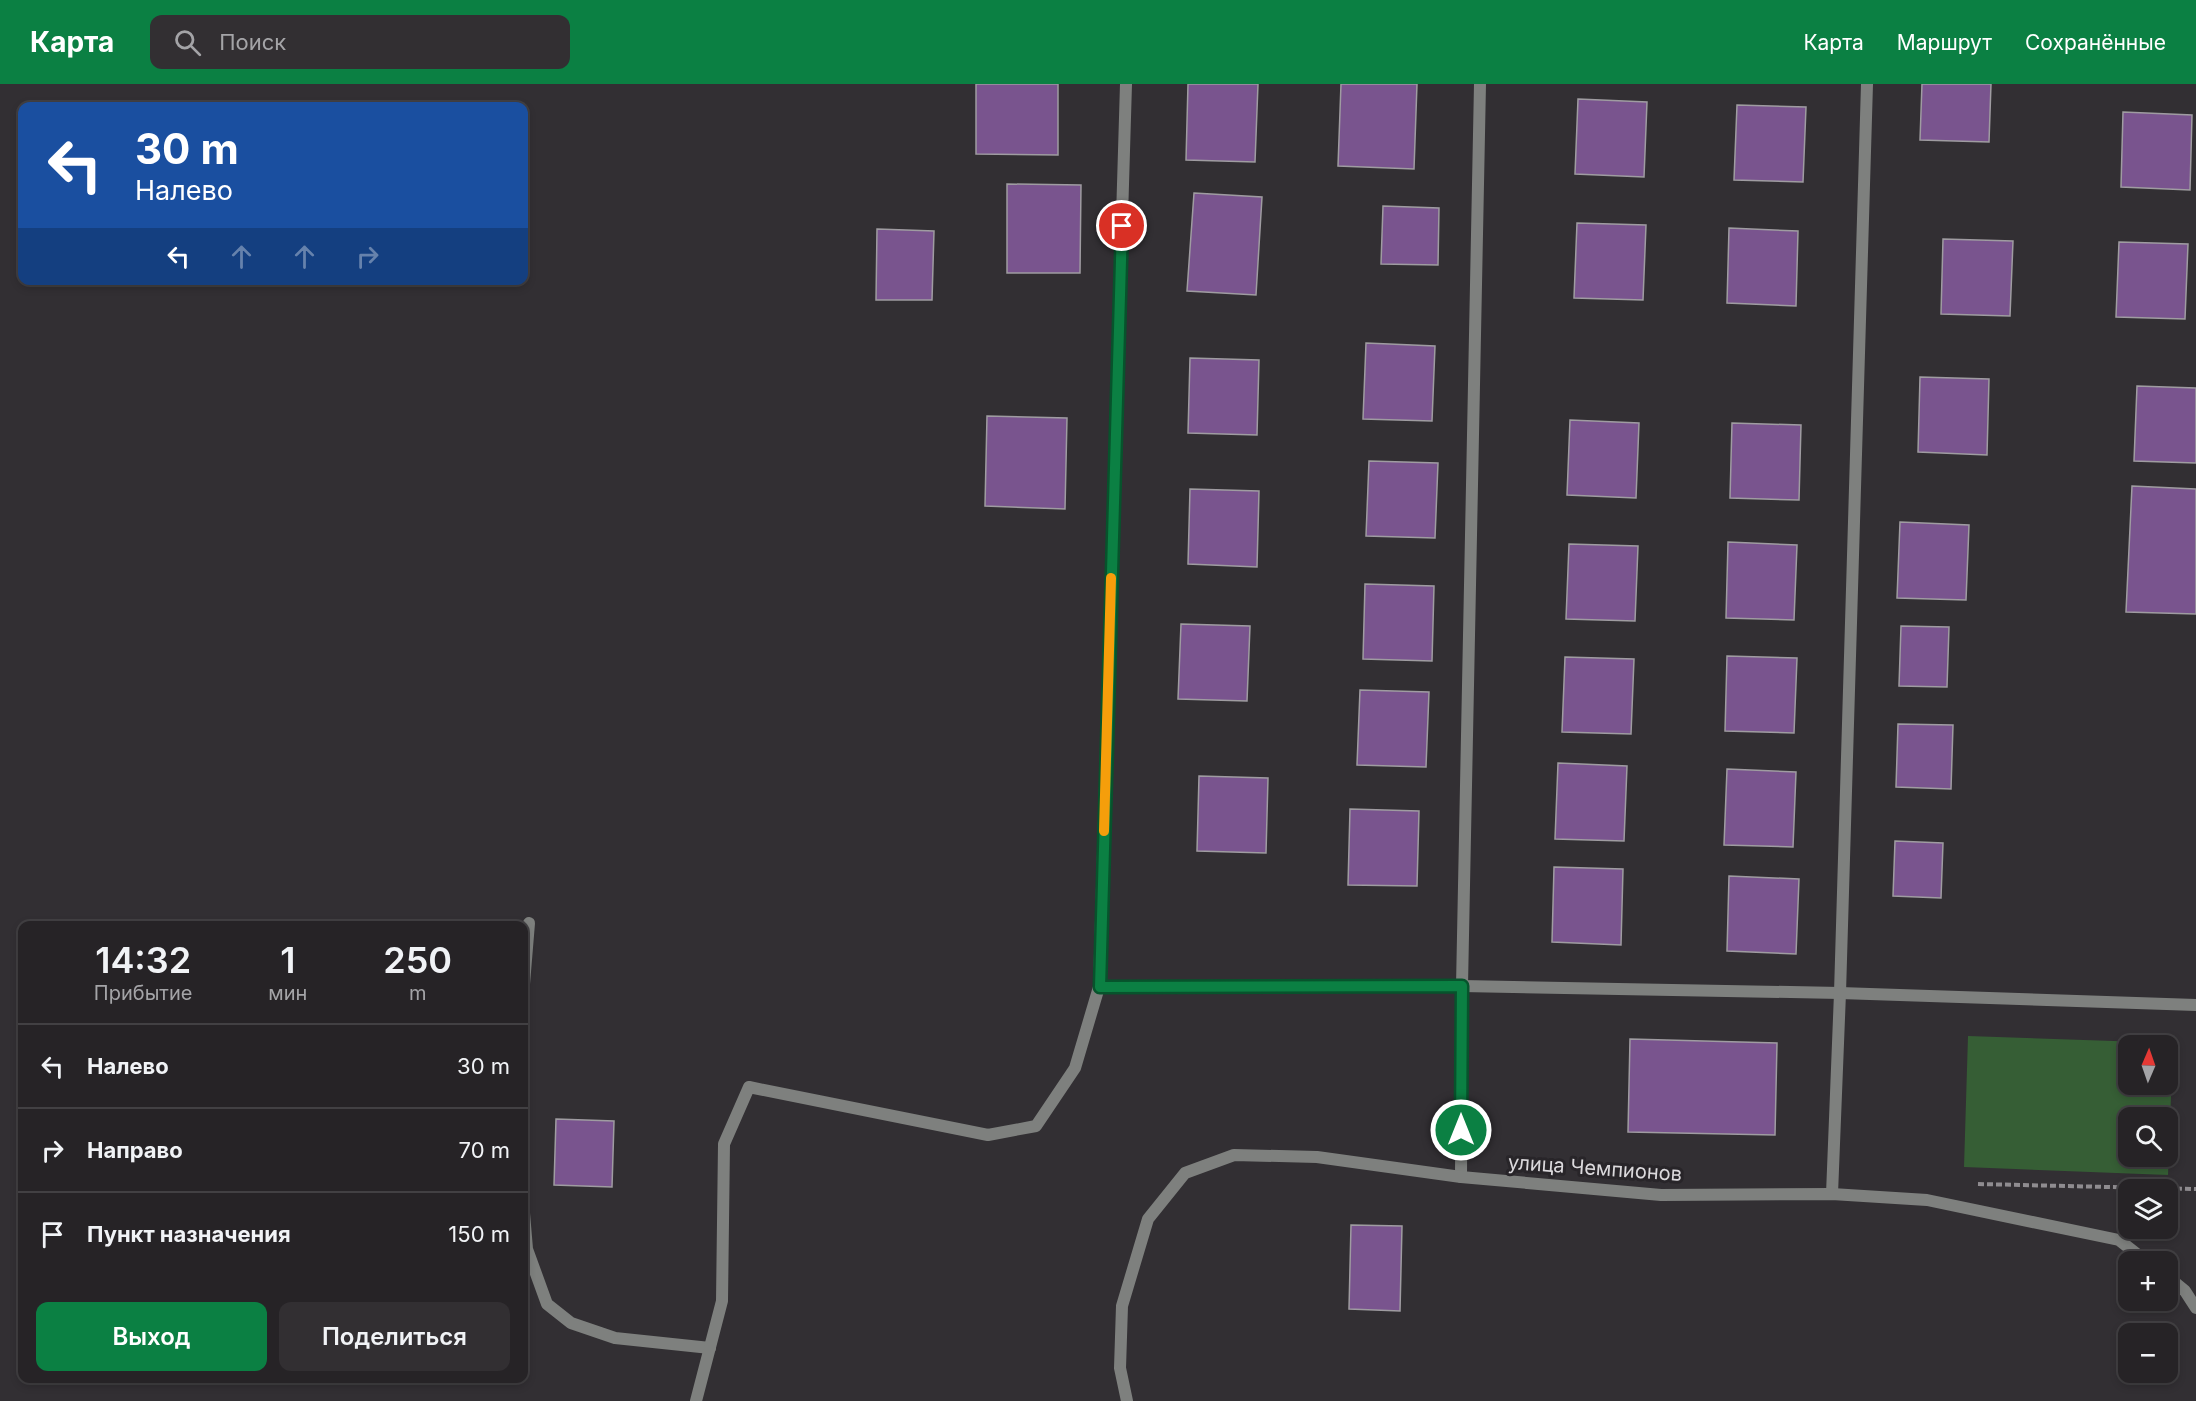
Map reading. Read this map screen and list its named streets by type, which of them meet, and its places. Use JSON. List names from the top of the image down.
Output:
{
  "streets": {
    "street": ["улица Чемпионов"]
  },
  "north": "top",
  "page": {
    "header": "Карта",
    "search": "Поиск",
    "nav": ["Карта", "Маршрут", "Сохранённые"],
    "turn": ["30 m", "Налево"],
    "eta": [
      "14:32",
      "Прибытие",
      "1",
      "мин",
      "250",
      "m"
    ],
    "list": [
      {
        "name": "Налево",
        "value": "30 m"
      },
      {
        "name": "Направо",
        "value": "70 m"
      },
      {
        "name": "Пункт назначения",
        "value": "150 m"
      }
    ],
    "map_buttons": ["+", "−"],
    "buttons": ["Выход", "Поделиться"]
  }
}
